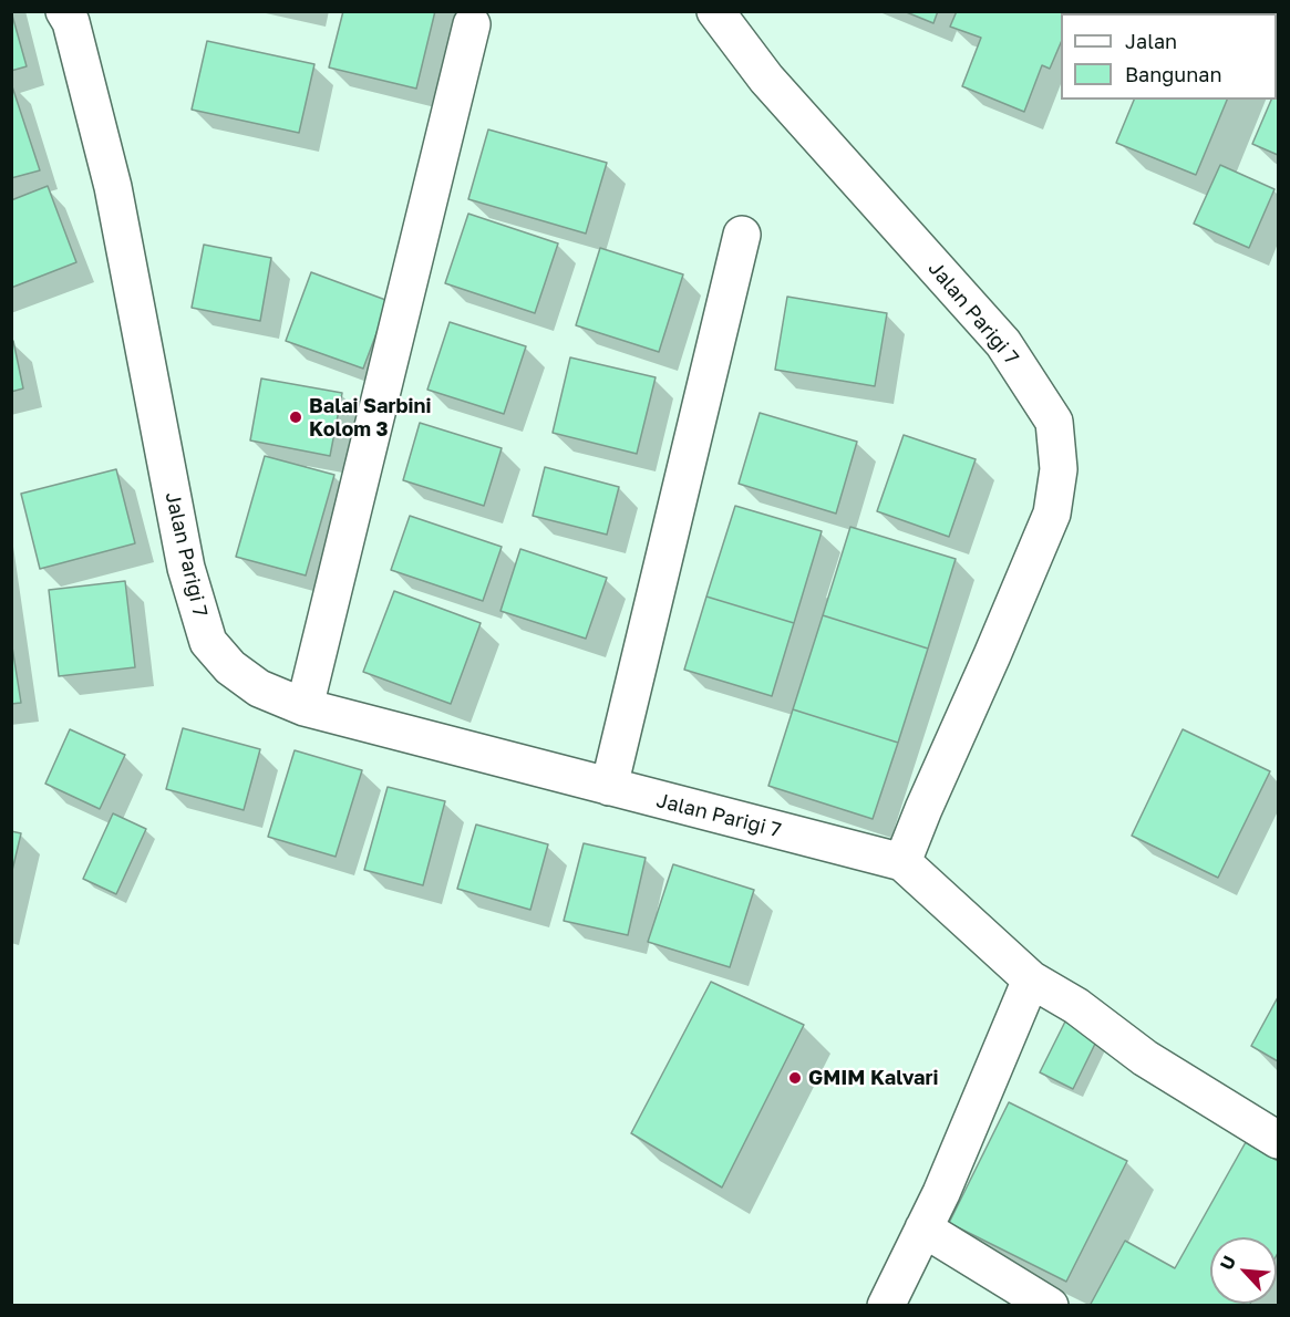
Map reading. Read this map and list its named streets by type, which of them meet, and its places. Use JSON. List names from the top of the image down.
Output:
{
  "streets": {
    "street": ["Jalan Parigi 7"]
  },
  "places": ["Balai Sarbini Kolom 3", "GMIM Kalvari"],
  "legend": ["Jalan", "Bangunan"],
  "north": "top left"
}
